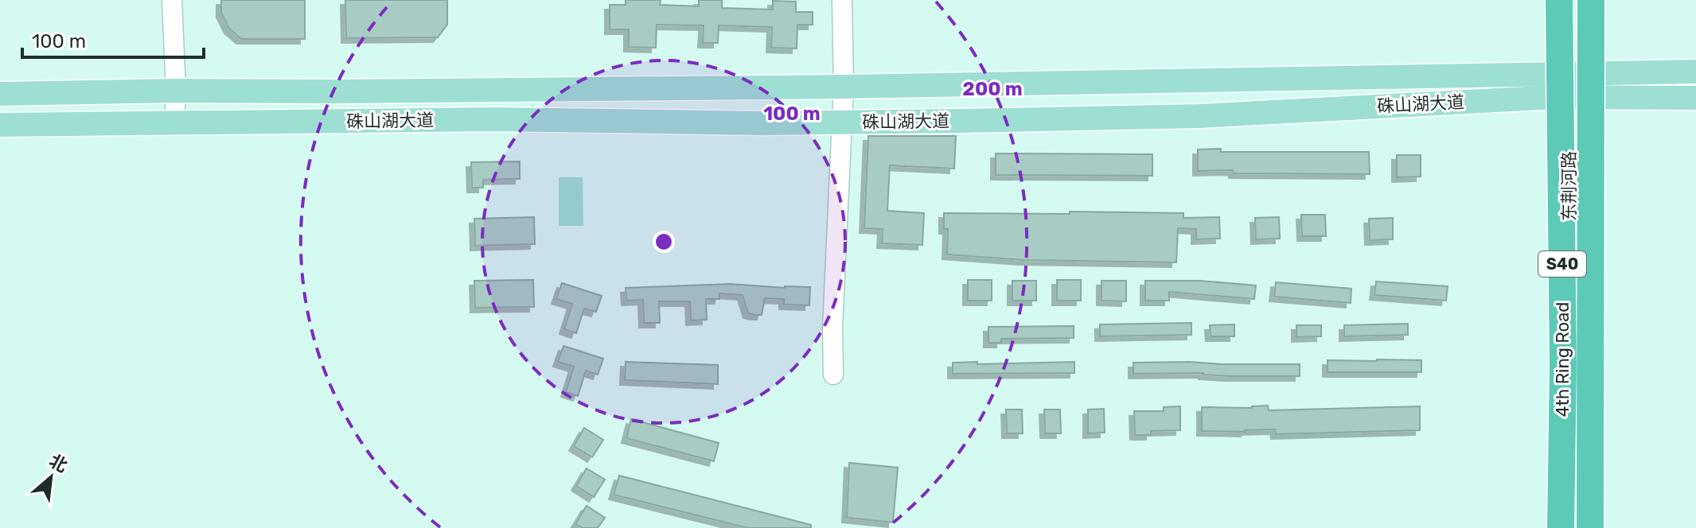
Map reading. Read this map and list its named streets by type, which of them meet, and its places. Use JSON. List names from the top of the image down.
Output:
{
  "streets": {
    "highway": ["S40", "4th Ring Road"],
    "main road": ["硃山湖大道", "东荆河路"]
  },
  "crossings": [
    ["硃山湖大道", "东荆河路"]
  ],
  "scale_bar": "100 m",
  "north": "top right",
  "rings": ["200 m", "100 m"]
}
